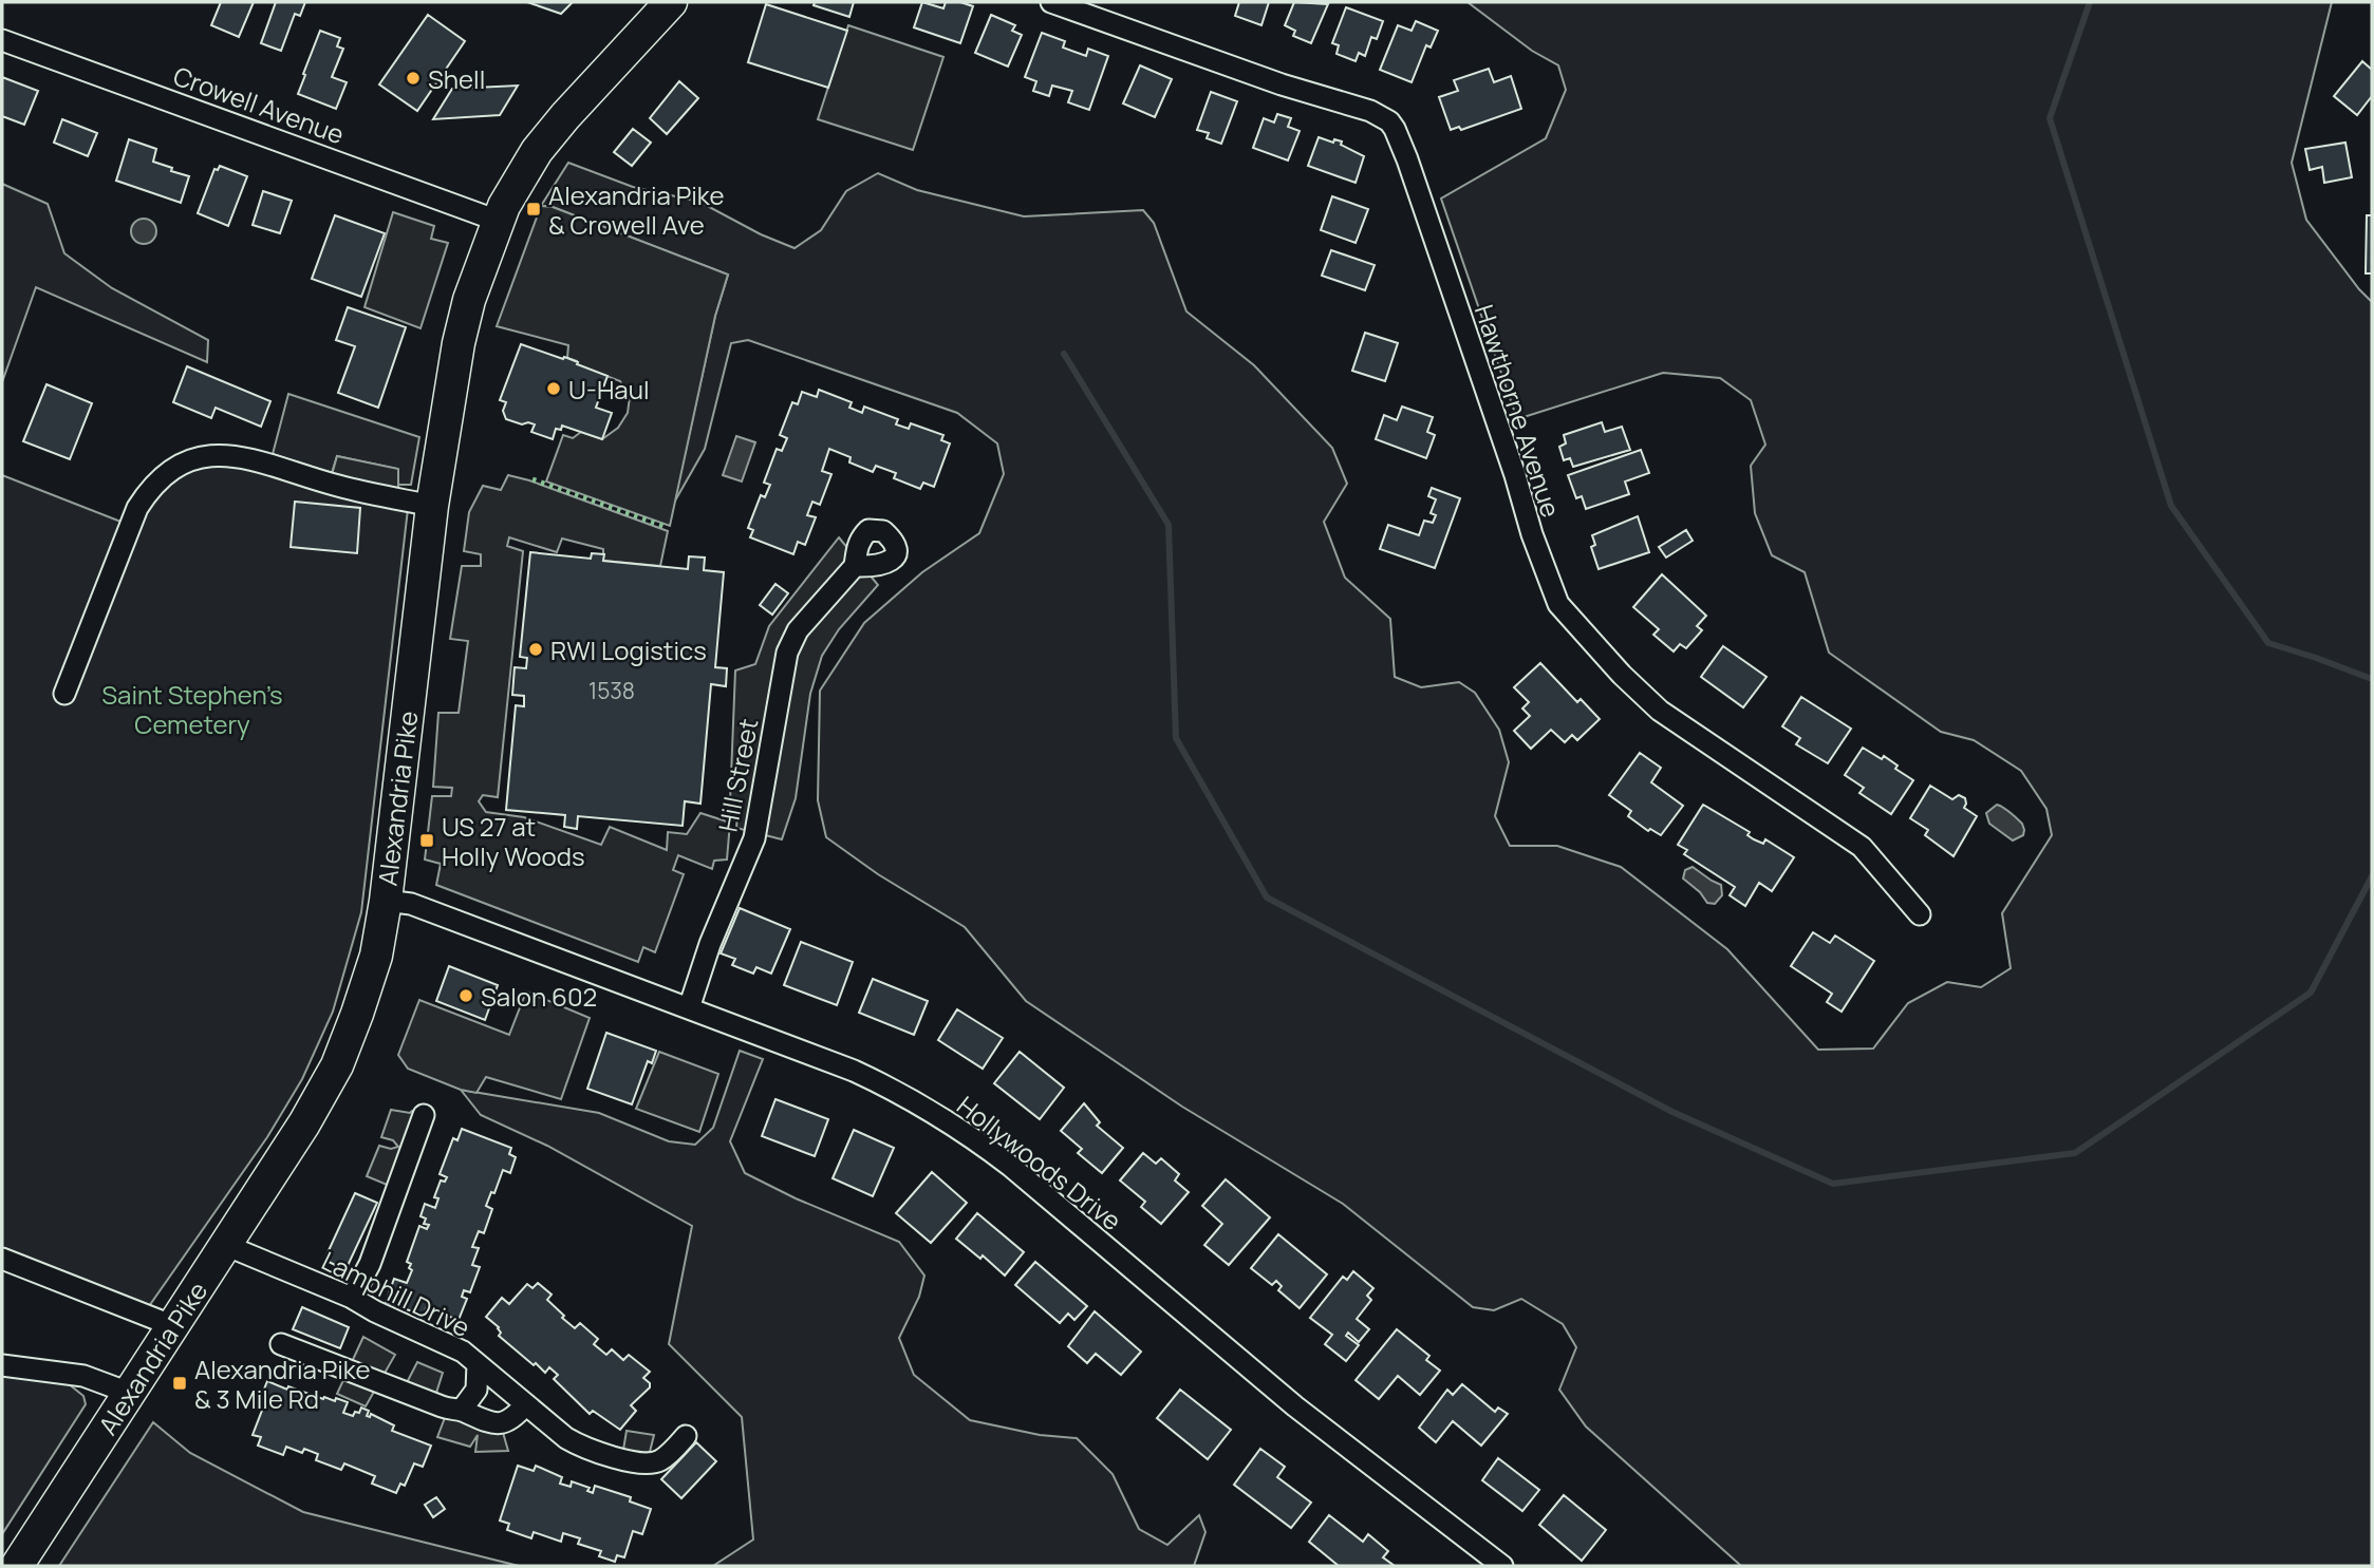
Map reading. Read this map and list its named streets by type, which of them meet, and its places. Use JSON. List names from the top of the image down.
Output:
{
  "streets": {
    "main road": ["Alexandria Pike"],
    "street": [
      "Crowell Avenue",
      "Hawthorne Avenue",
      "Hill Street",
      "Hollywoods Drive",
      "Lamphill Drive"
    ]
  },
  "crossings": [
    ["Crowell Avenue", "Alexandria Pike"],
    ["Hill Street", "Hollywoods Drive"],
    ["Alexandria Pike", "Hollywoods Drive"],
    ["Alexandria Pike", "Lamphill Drive"]
  ],
  "parks": ["Saint Stephen’s Cemetery"],
  "places": {
    "other": [
      "Shell",
      "U-Haul",
      "RWI Logistics",
      "Salon 602"
    ],
    "transit": ["Alexandria Pike & Crowell Ave", "US 27 at Holly Woods", "Alexandria Pike & 3 Mile Rd"]
  },
  "house_numbers": ["1538"]
}
